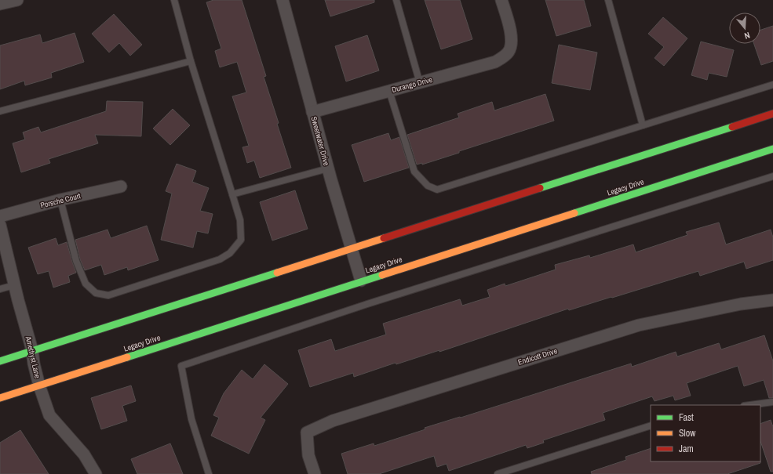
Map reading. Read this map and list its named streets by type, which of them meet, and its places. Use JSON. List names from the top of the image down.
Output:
{
  "streets": {
    "main road": ["Legacy Drive"],
    "street": [
      "Durango Drive",
      "Sweetwater Drive",
      "Porsche Court",
      "Endicott Drive",
      "Amethyst Lane"
    ]
  },
  "crossings": [
    ["Durango Drive", "Sweetwater Drive"],
    ["Sweetwater Drive", "Legacy Drive"],
    ["Legacy Drive", "Amethyst Lane"]
  ],
  "legend": ["Fast", "Slow", "Jam"],
  "north": "bottom"
}
